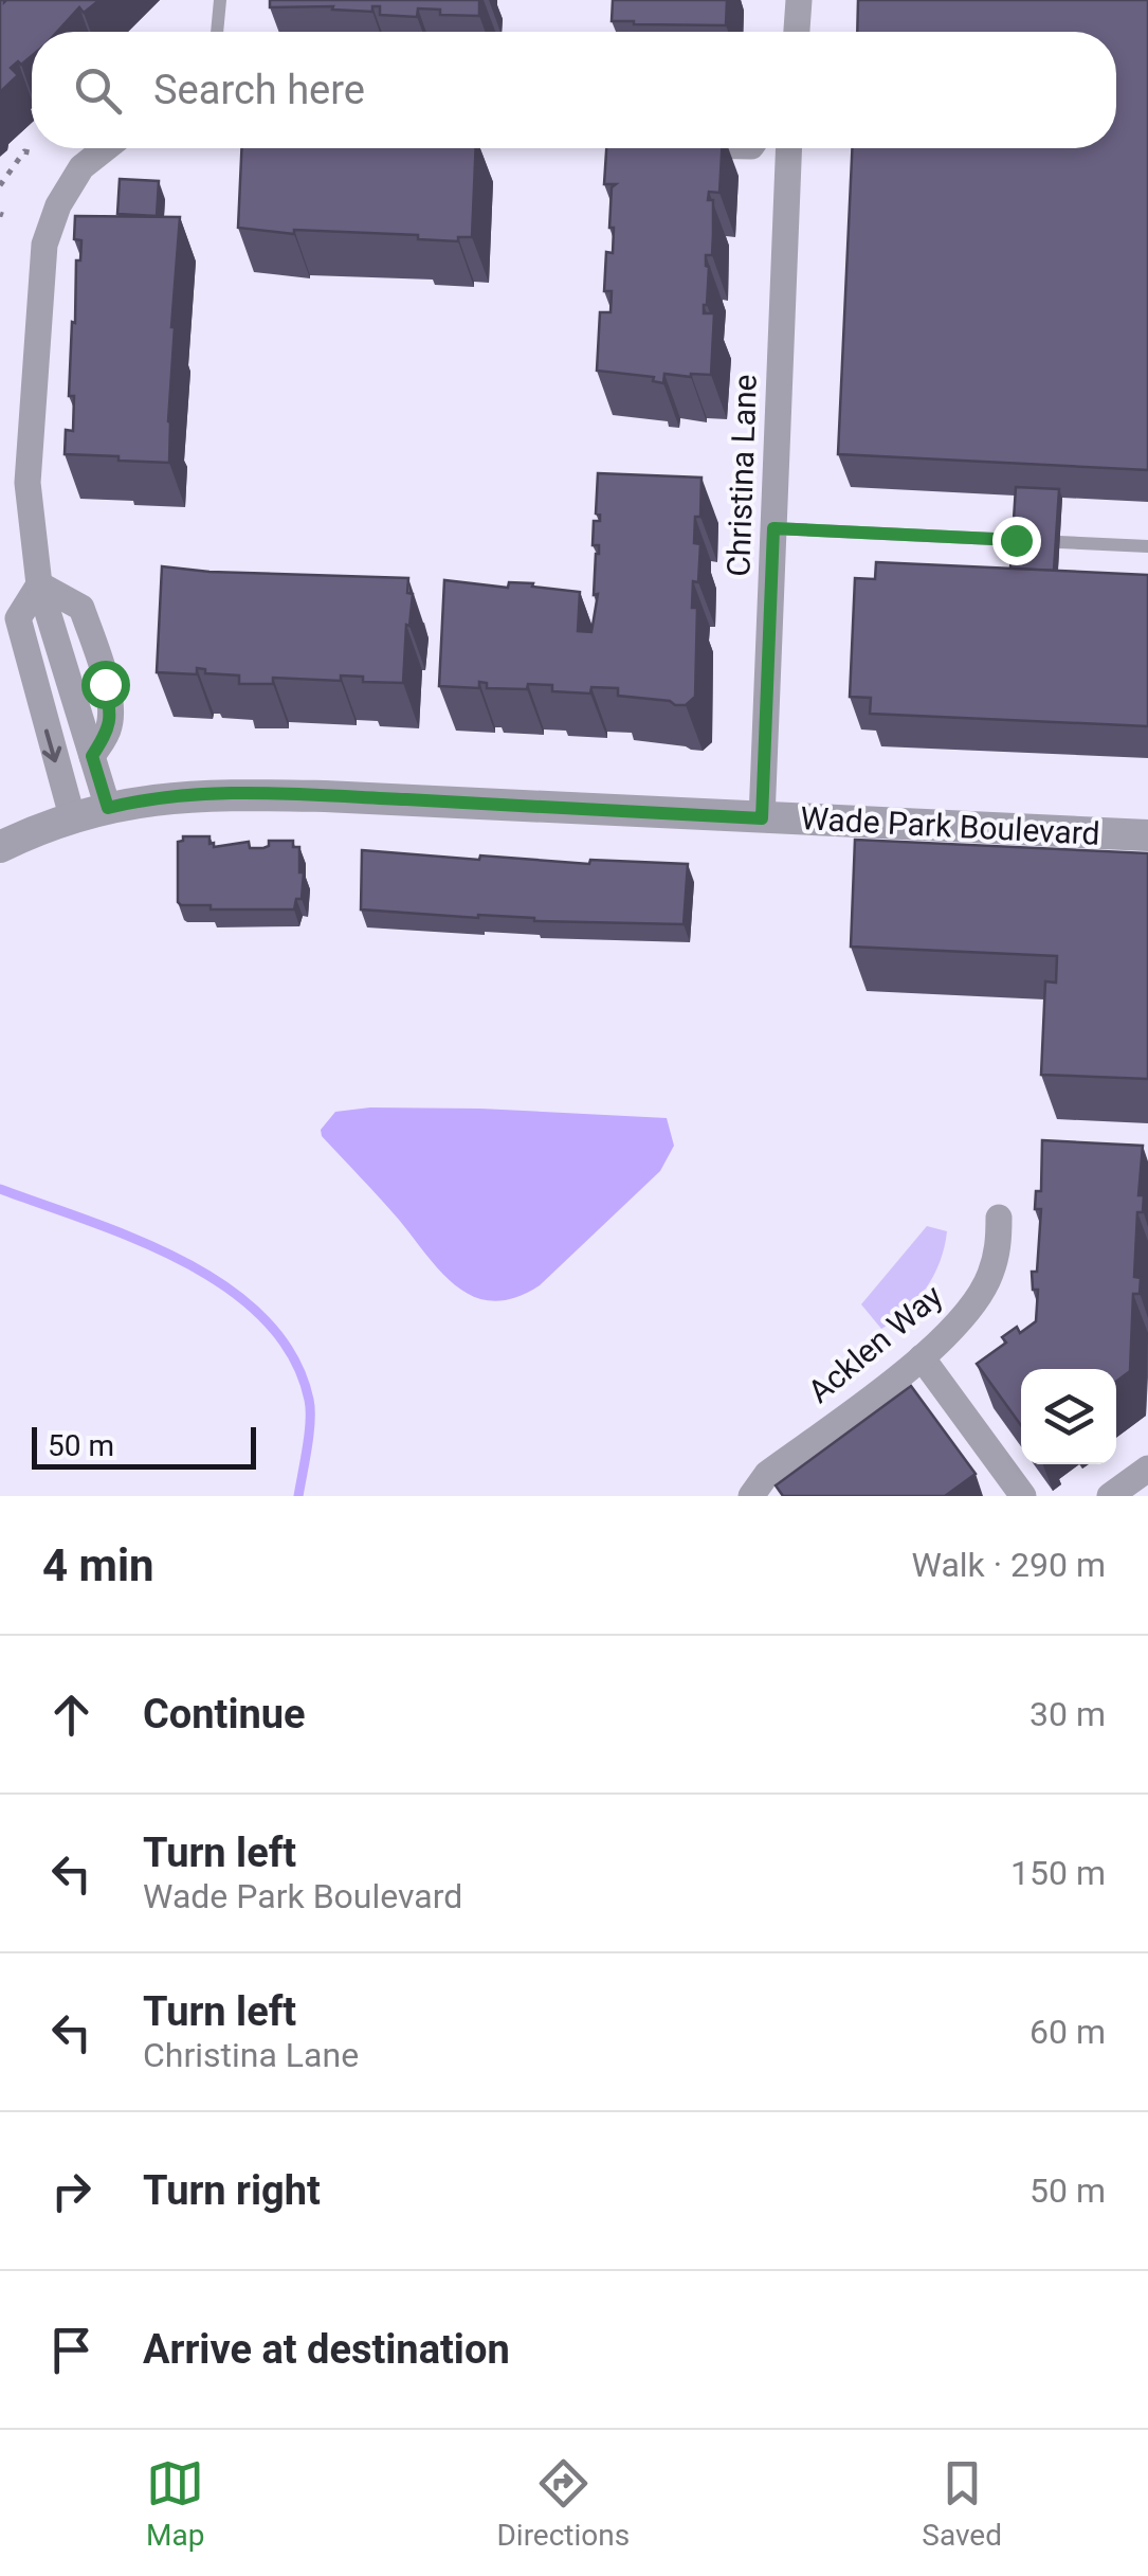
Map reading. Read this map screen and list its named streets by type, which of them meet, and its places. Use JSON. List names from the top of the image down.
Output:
{
  "streets": {
    "street": ["Christina Lane", "Wade Park Boulevard", "Acklen Way"]
  },
  "crossings": [
    ["Christina Lane", "Wade Park Boulevard"]
  ],
  "scale_bar": "50 m",
  "page": {
    "search": "Search here",
    "scale": "50 m",
    "heading": ["4 min", "Walk · 290 m"],
    "list": [
      ["Continue", "30 m"],
      ["Turn left", "Wade Park Boulevard", "150 m"],
      ["Turn left", "Christina Lane", "60 m"],
      ["Turn right", "50 m"],
      "Arrive at destination"
    ],
    "nav": ["Map", "Directions", "Saved"]
  }
}
